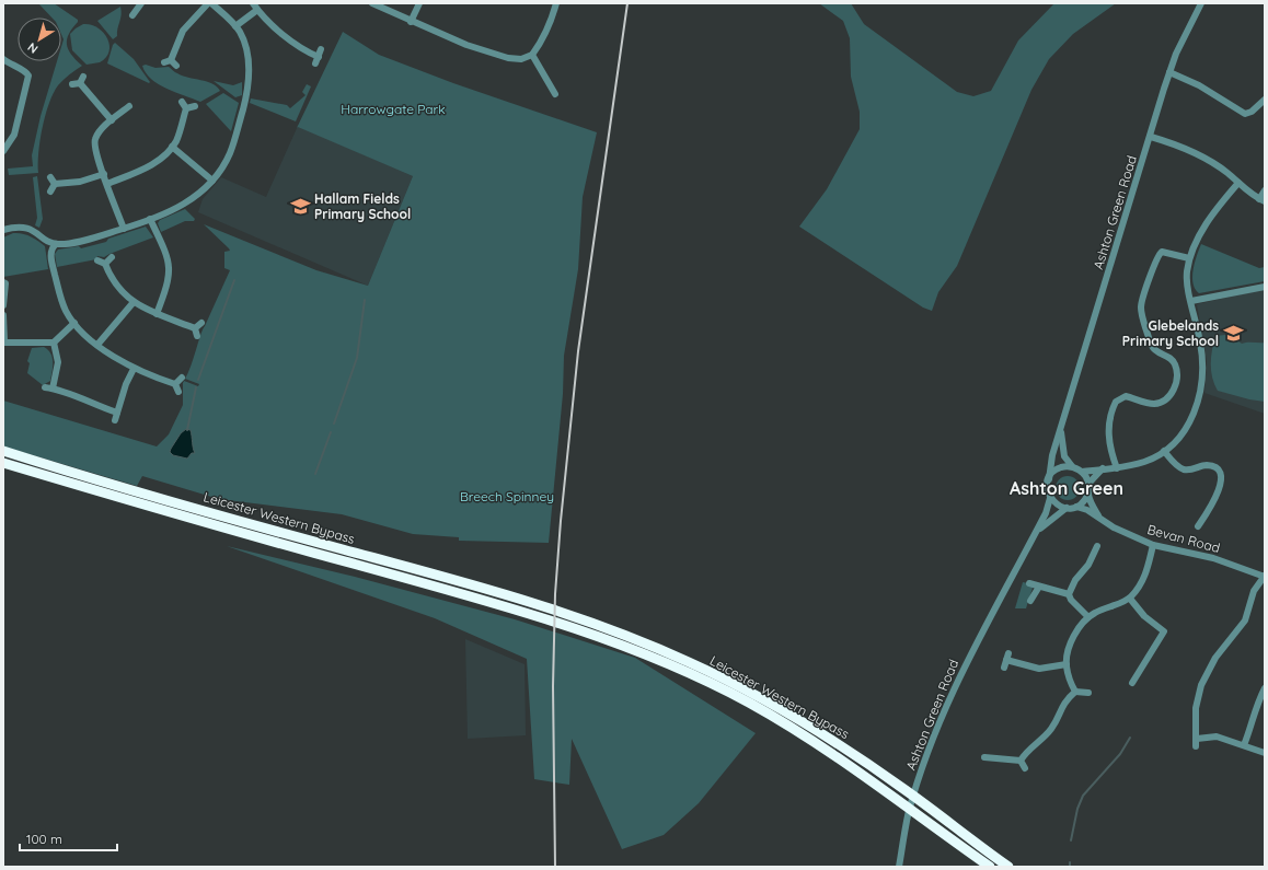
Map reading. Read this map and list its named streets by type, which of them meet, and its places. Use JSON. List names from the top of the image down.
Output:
{
  "streets": {
    "highway": ["Leicester Western Bypass"],
    "street": ["Ashton Green Road", "Bevan Road"]
  },
  "crossings": [
    ["Ashton Green Road", "Bevan Road"]
  ],
  "districts": ["Ashton Green"],
  "parks": ["Harrowgate Park", "Breech Spinney"],
  "places": {
    "school or university": ["Hallam Fields Primary School", "Glebelands Primary School"]
  },
  "scale_bar": "100 m",
  "north": "bottom left"
}
